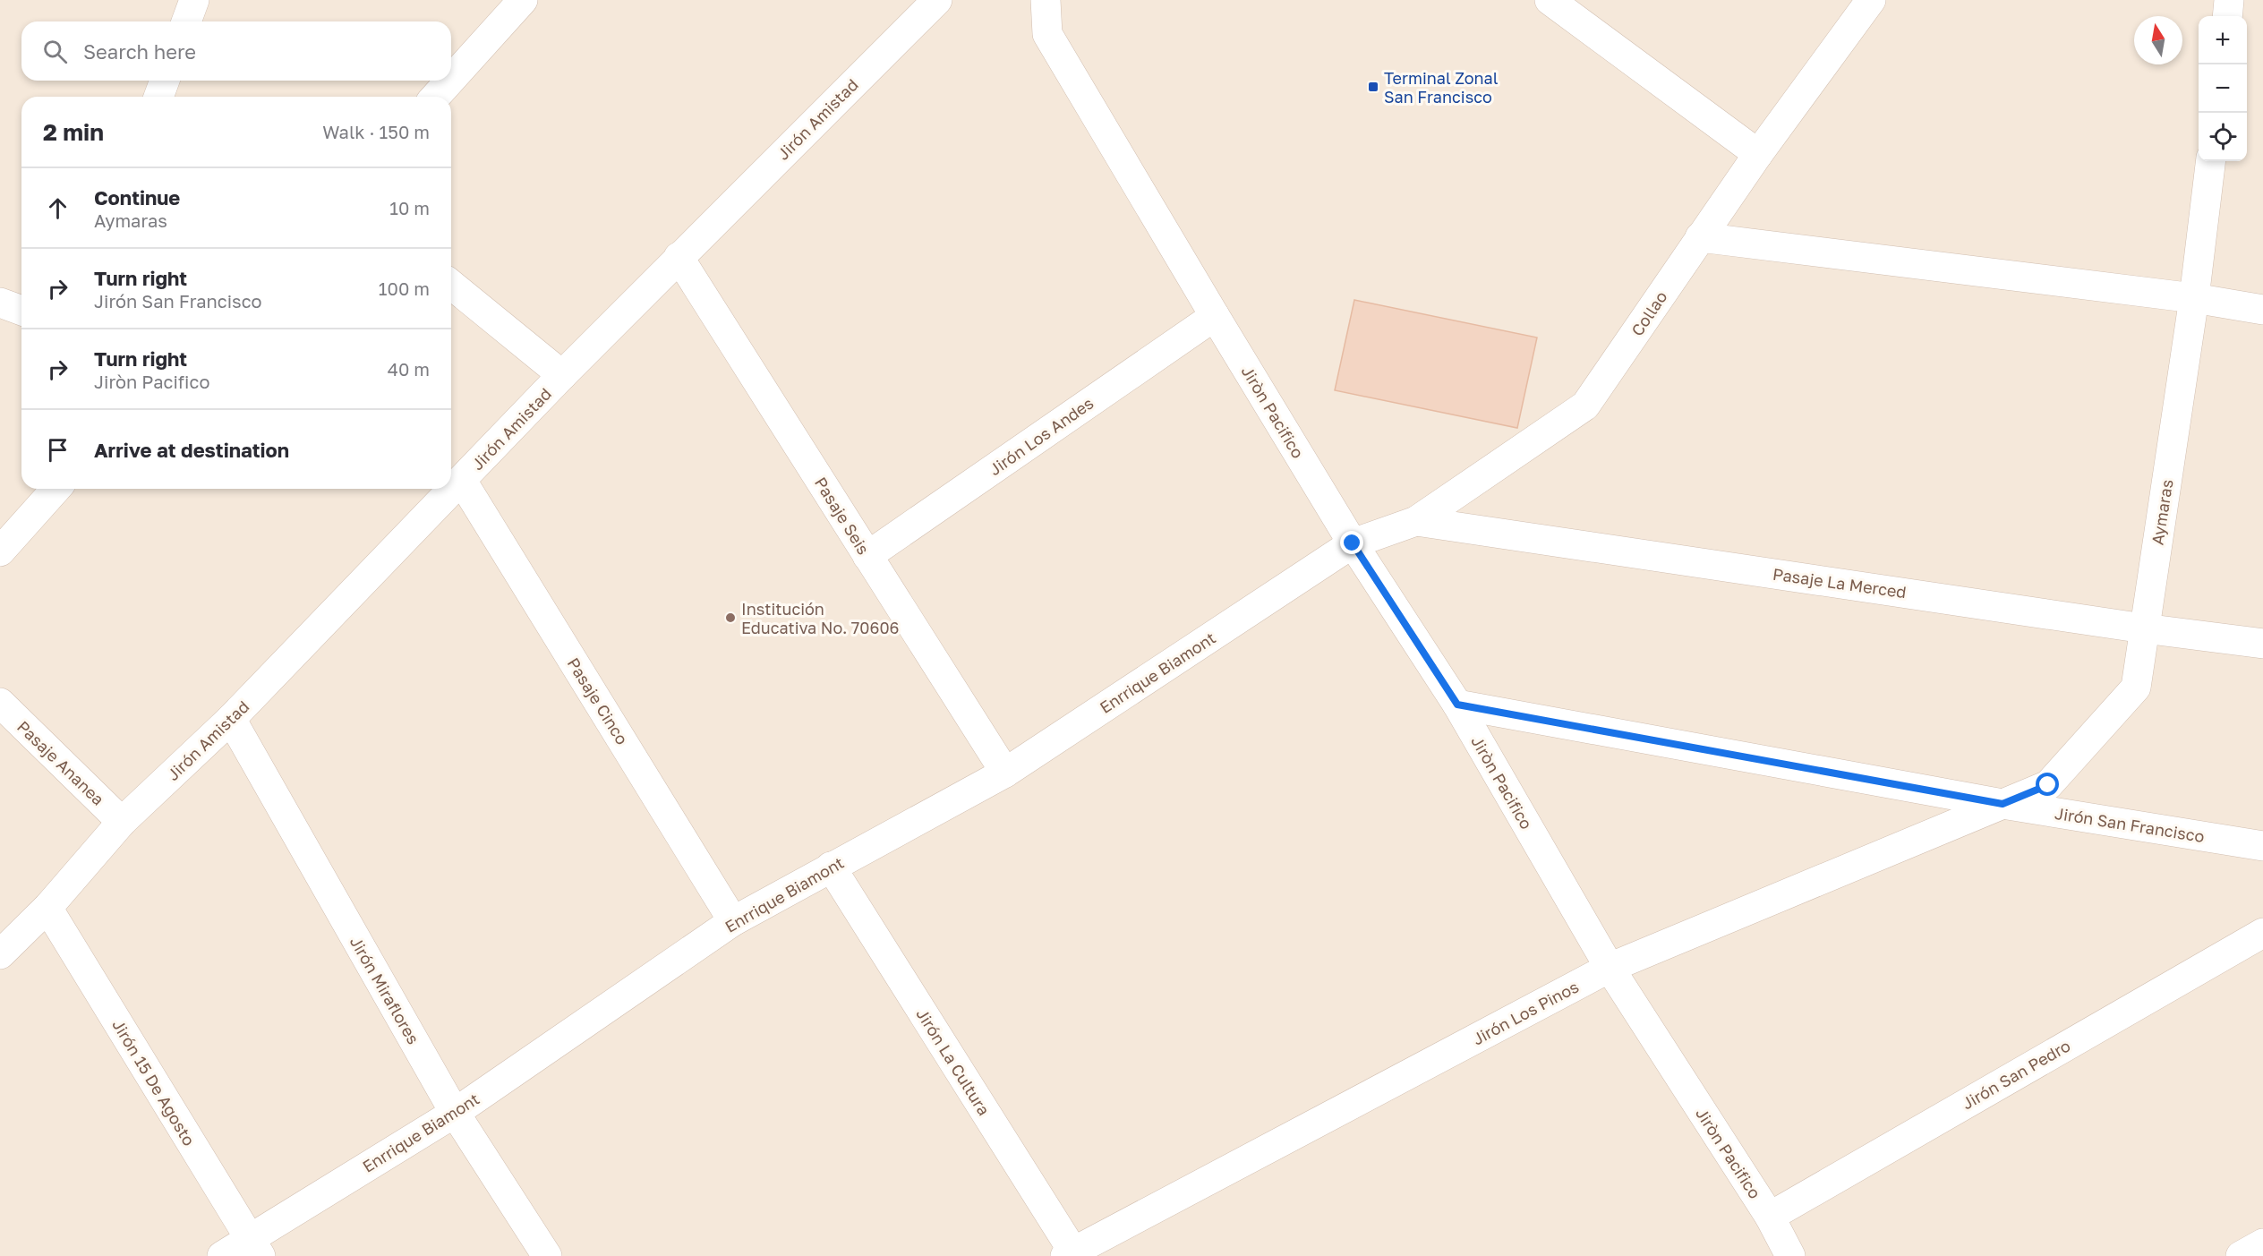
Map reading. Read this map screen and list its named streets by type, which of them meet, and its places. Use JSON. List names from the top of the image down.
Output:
{
  "streets": {
    "street": [
      "Jirón Amistad",
      "Collao",
      "Jiròn Pacifico",
      "Jirón Los Andes",
      "Aymaras",
      "Pasaje Seis",
      "Pasaje La Merced",
      "Enrrique Biamont",
      "Pasaje Cinco",
      "Pasaje Ananea",
      "Jirón San Francisco",
      "Jirón Miraflores",
      "Jirón Los Pinos",
      "Jirón La Cultura",
      "Jirón San Pedro",
      "Jirón 15 De Agosto"
    ]
  },
  "crossings": [
    ["Jirón Amistad", "Pasaje Seis"],
    ["Jirón Amistad", "Pasaje Cinco"],
    ["Jirón Amistad", "Pasaje Ananea"],
    ["Jirón Amistad", "Jirón Miraflores"],
    ["Jirón Amistad", "Jirón 15 De Agosto"],
    ["Collao", "Jiròn Pacifico"],
    ["Collao", "Pasaje La Merced"],
    ["Collao", "Enrrique Biamont"],
    ["Jiròn Pacifico", "Jirón Los Andes"],
    ["Jiròn Pacifico", "Enrrique Biamont"],
    ["Jiròn Pacifico", "Jirón San Francisco"],
    ["Jiròn Pacifico", "Jirón Los Pinos"],
    ["Jiròn Pacifico", "Jirón San Pedro"],
    ["Jirón Los Andes", "Pasaje Seis"],
    ["Aymaras", "Pasaje La Merced"],
    ["Aymaras", "Jirón San Francisco"],
    ["Aymaras", "Jirón Los Pinos"],
    ["Pasaje Seis", "Enrrique Biamont"],
    ["Enrrique Biamont", "Pasaje Cinco"],
    ["Enrrique Biamont", "Jirón Miraflores"],
    ["Enrrique Biamont", "Jirón La Cultura"],
    ["Enrrique Biamont", "Jirón 15 De Agosto"],
    ["Jirón San Francisco", "Jirón Los Pinos"],
    ["Jirón Los Pinos", "Jirón La Cultura"]
  ],
  "places": {
    "transit": ["Terminal Zonal San Francisco"],
    "other": ["Institución Educativa No. 70606"]
  },
  "north": "top",
  "page": {
    "map_buttons": ["+", "−"],
    "search": "Search here",
    "heading": ["2 min", "Walk · 150 m"],
    "list": [
      ["Continue", "Aymaras", "10 m"],
      ["Turn right", "Jirón San Francisco", "100 m"],
      ["Turn right", "Jiròn Pacifico", "40 m"],
      "Arrive at destination"
    ]
  }
}
